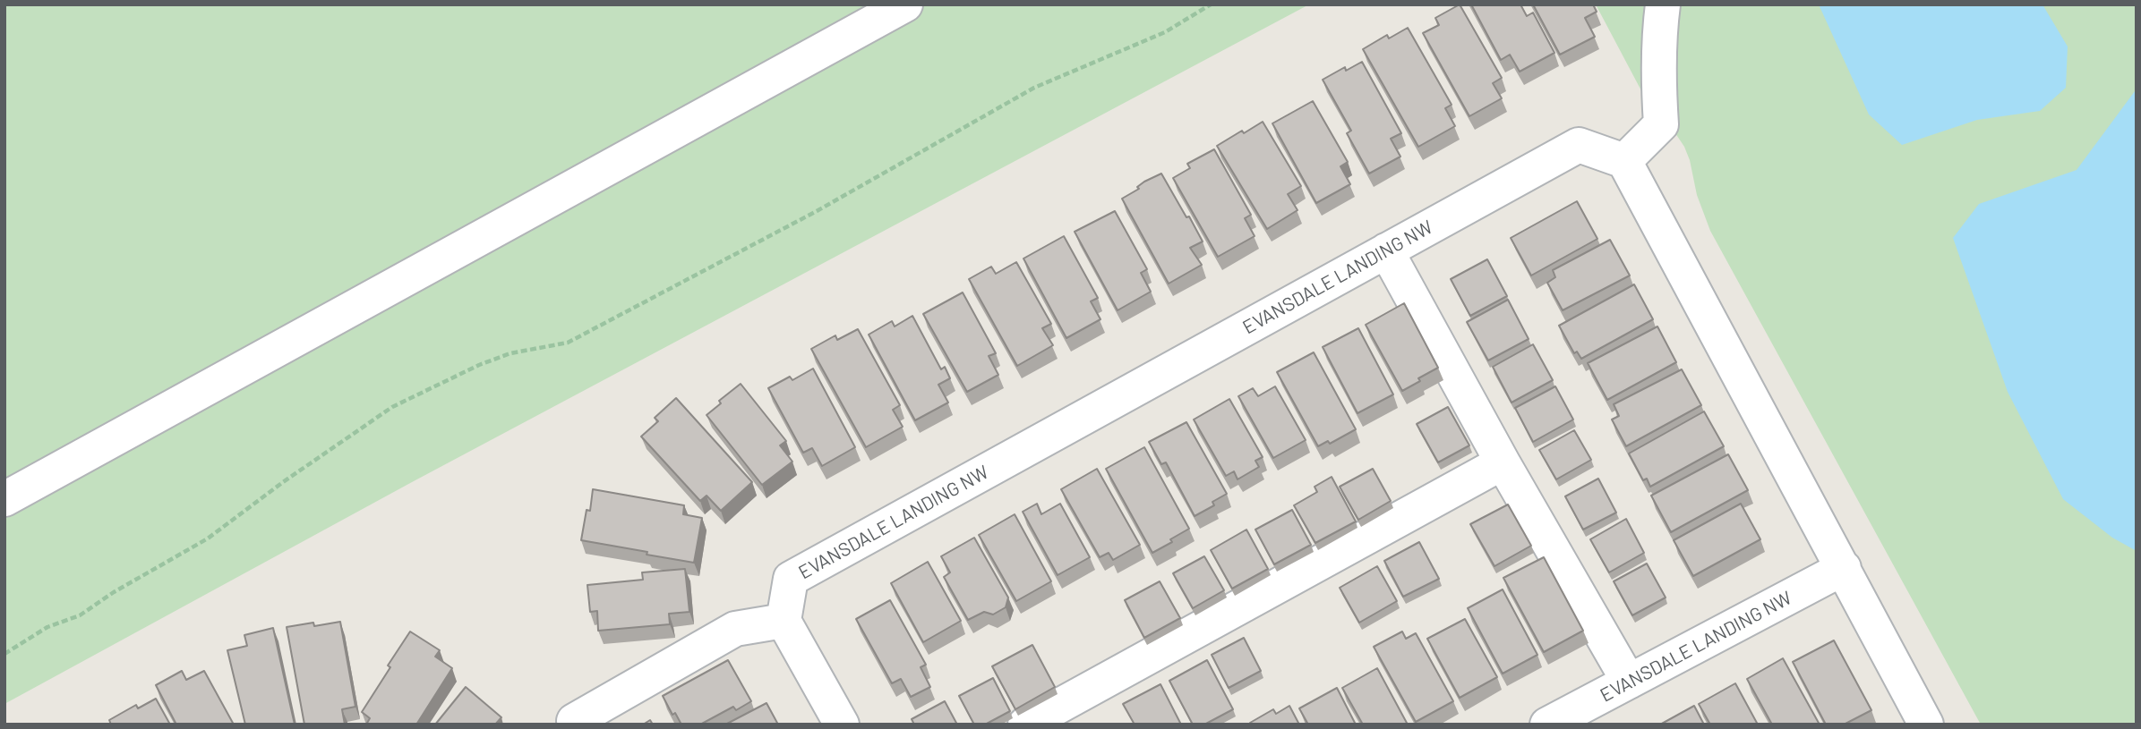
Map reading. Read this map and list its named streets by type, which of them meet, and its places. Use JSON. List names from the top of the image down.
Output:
{
  "streets": {
    "street": ["EVANSDALE LANDING NW"]
  }
}
